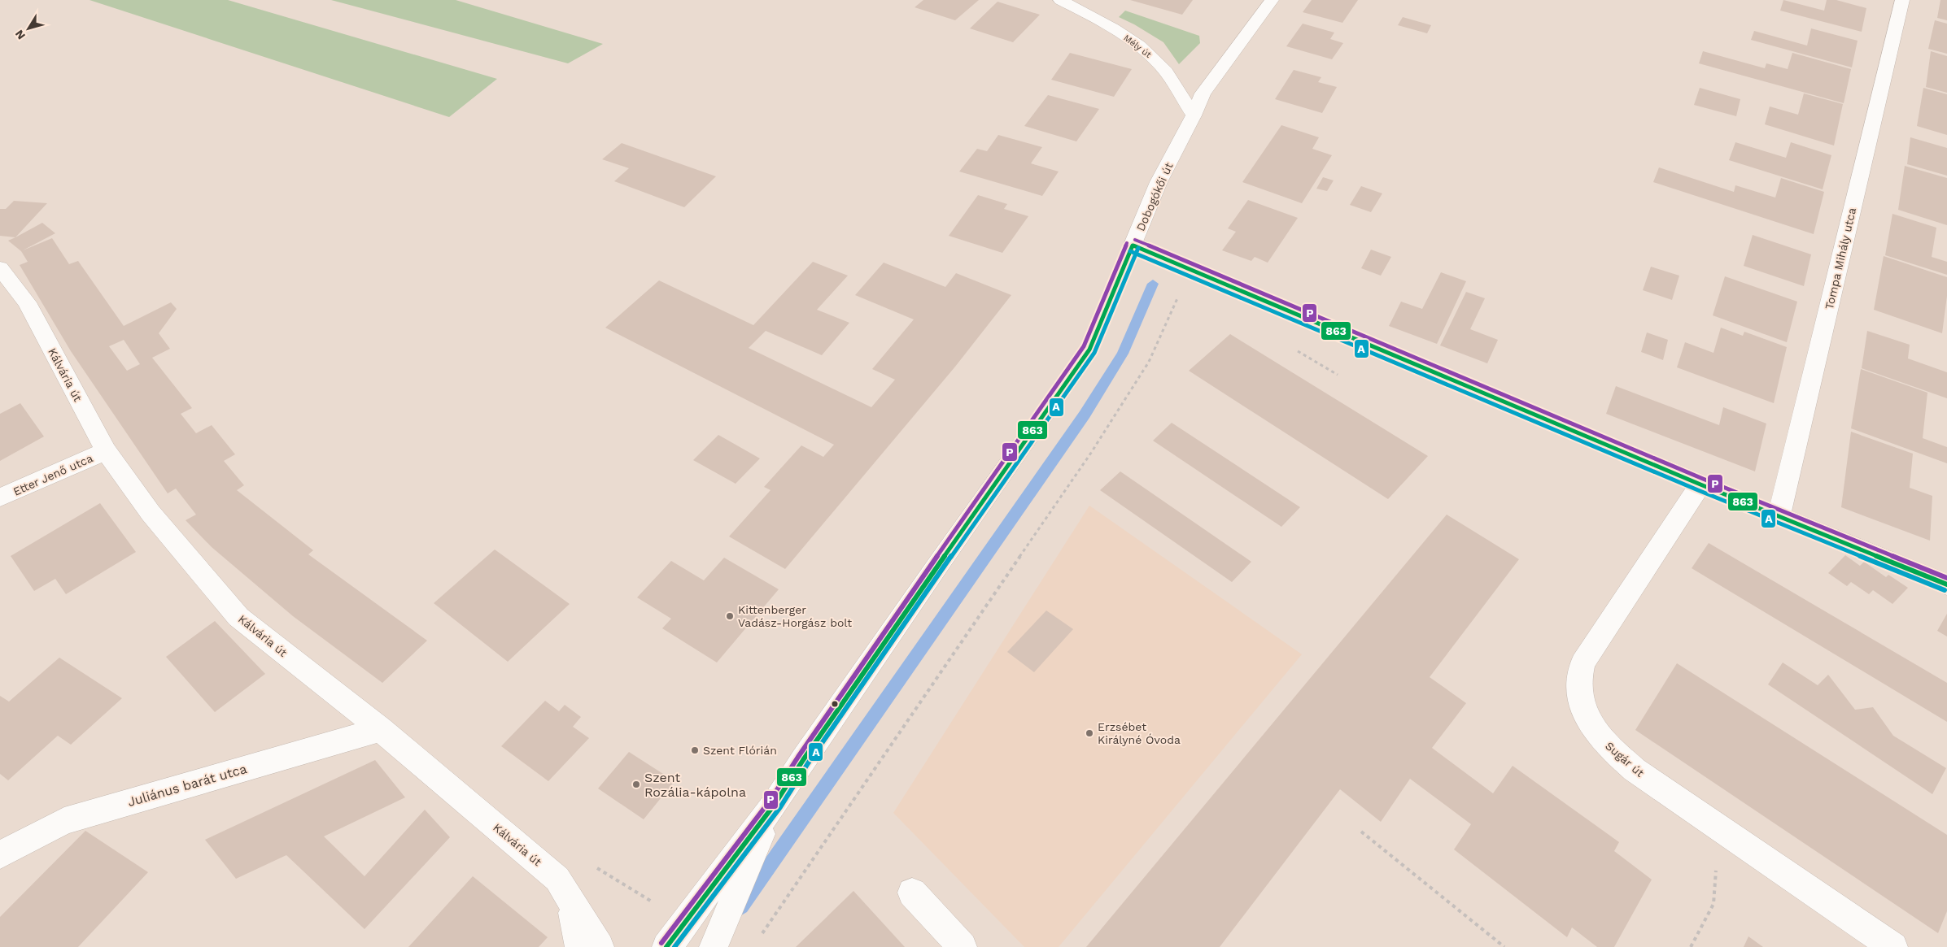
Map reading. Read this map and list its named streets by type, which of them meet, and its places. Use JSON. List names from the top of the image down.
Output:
{
  "streets": {
    "street": [
      "Mély út",
      "Dobogókői út",
      "Tompa Mihály utca",
      "Kálvária út",
      "Etter Jenő utca",
      "Sugár út",
      "Juliánus barát utca"
    ]
  },
  "crossings": [
    ["Mély út", "Dobogókői út"],
    ["Kálvária út", "Etter Jenő utca"],
    ["Kálvária út", "Juliánus barát utca"]
  ],
  "places": [
    "Kittenberger Vadász-Horgász bolt",
    "Erzsébet Királyné Óvoda",
    "Szent Flórián",
    "Szent Rozália-kápolna"
  ],
  "lines": ["transit line P", "transit line 863", "transit line A"],
  "north": "bottom left"
}
